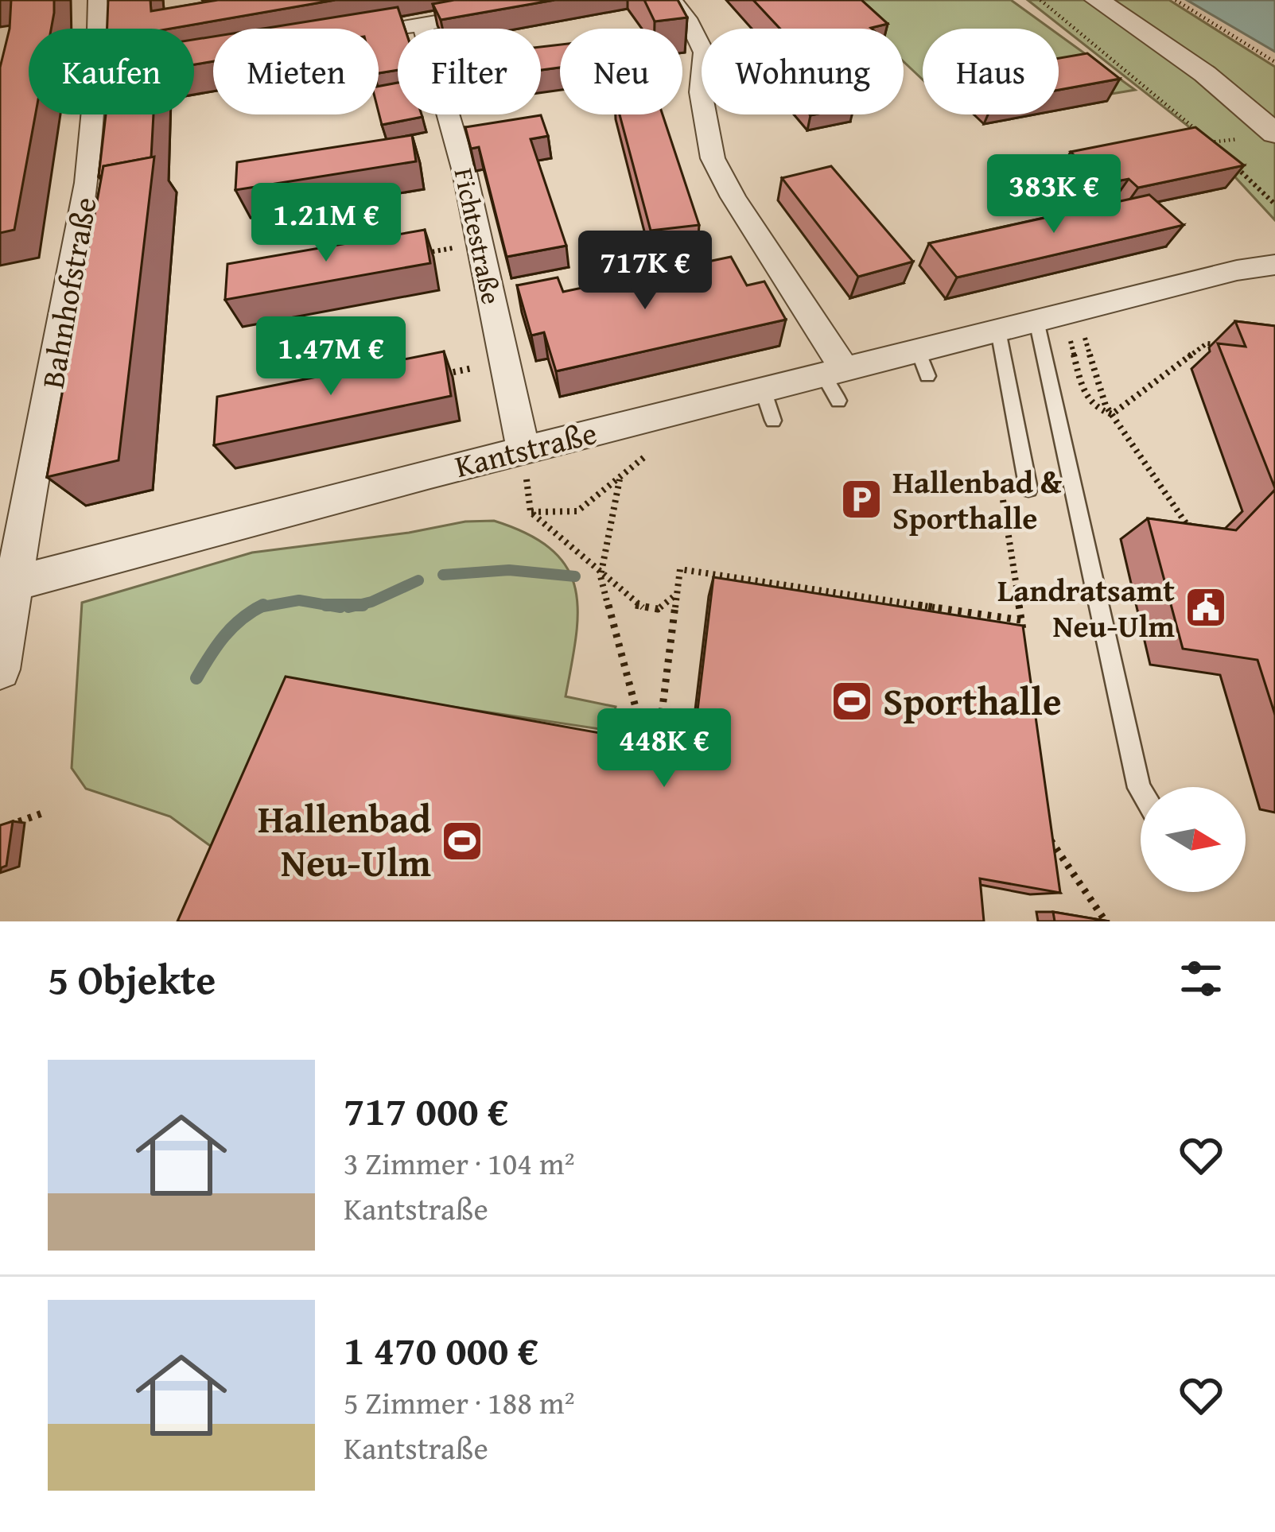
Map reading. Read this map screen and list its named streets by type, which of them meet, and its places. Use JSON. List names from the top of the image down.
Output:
{
  "streets": {
    "street": ["Fichtestraße", "Bahnhofstraße", "Kantstraße"]
  },
  "crossings": [
    ["Fichtestraße", "Kantstraße"],
    ["Bahnhofstraße", "Kantstraße"]
  ],
  "places": {
    "parking": ["Hallenbad & Sporthalle"],
    "public building": ["Landratsamt Neu-Ulm"],
    "sports": ["Sporthalle", "Hallenbad Neu-Ulm"]
  },
  "north": "right",
  "page": {
    "chip": [
      "Kaufen",
      "Mieten",
      "Filter",
      "Neu",
      "Wohnung",
      "Haus"
    ],
    "price": [
      "383K €",
      "1.21M €",
      "717K €",
      "1.47M €",
      "448K €"
    ],
    "heading": "5 Objekte",
    "list": [
      {
        "name": "717 000 €",
        "note": "3 Zimmer · 104 m² · Kantstraße"
      },
      {
        "name": "1 470 000 €",
        "note": "5 Zimmer · 188 m² · Kantstraße"
      }
    ]
  }
}
